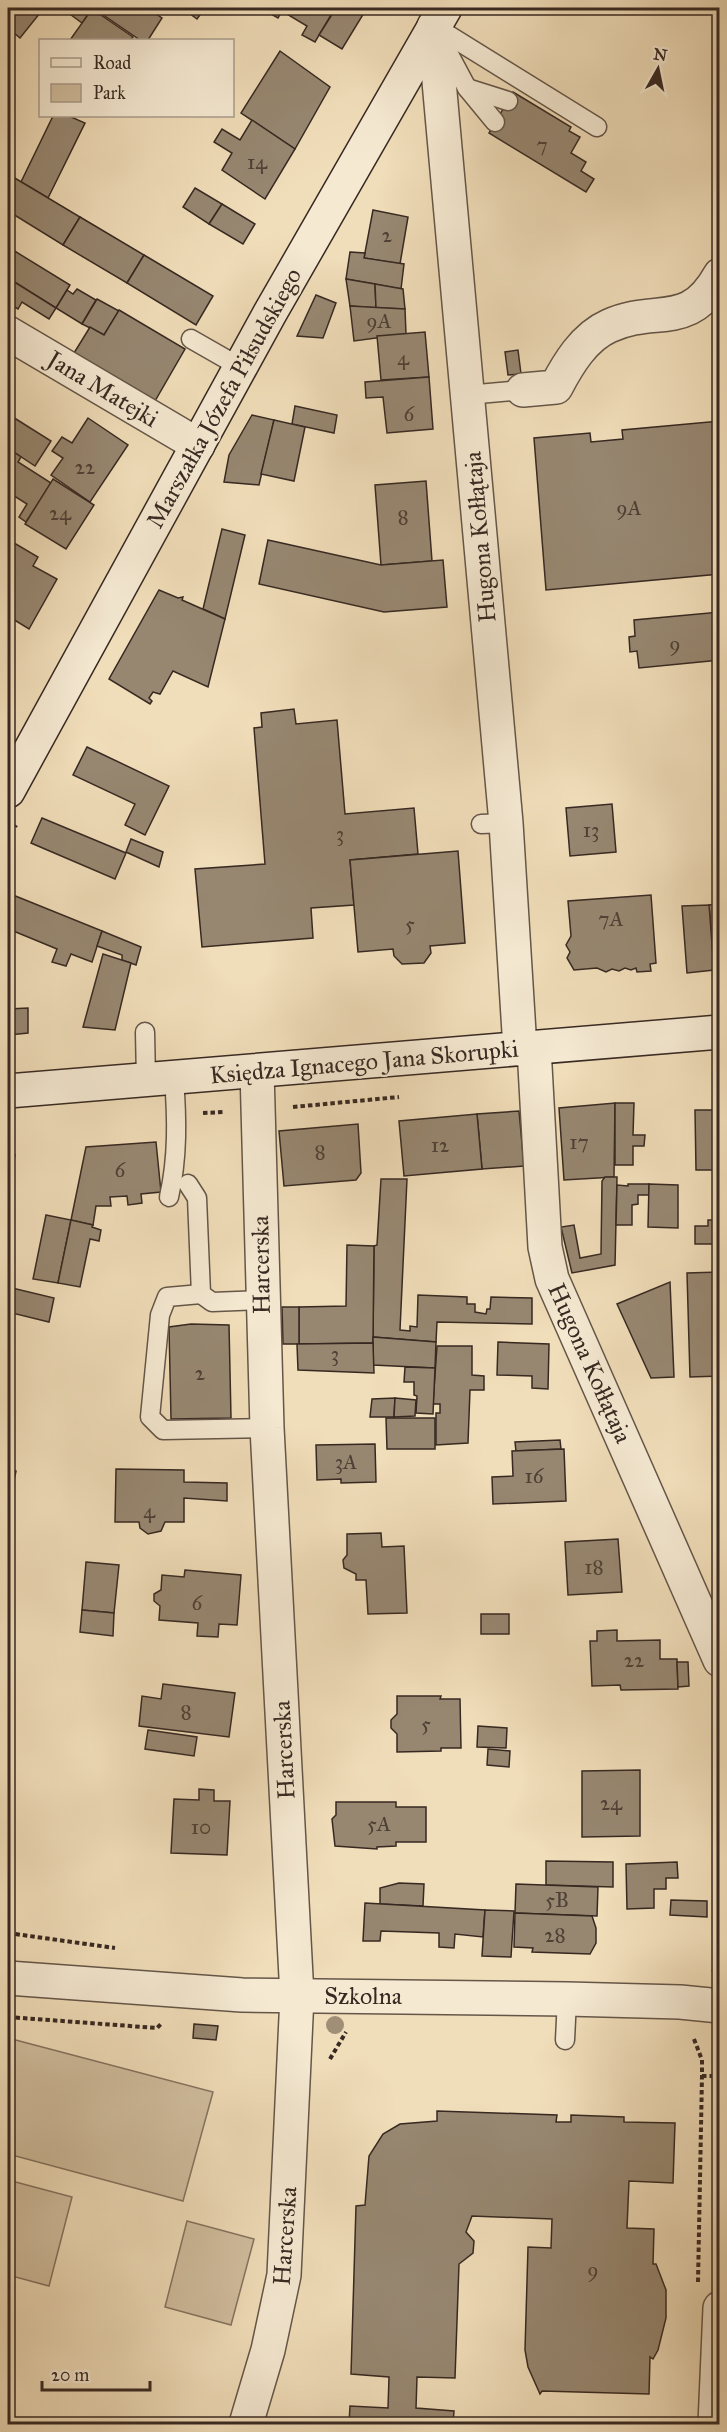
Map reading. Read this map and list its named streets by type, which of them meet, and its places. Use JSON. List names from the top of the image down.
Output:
{
  "streets": {
    "street": [
      "Jana Matejki",
      "Marszałka Józefa Piłsudskiego",
      "Hugona Kołłątaja",
      "Księdza Ignacego Jana Skorupki",
      "Harcerska",
      "Szkolna"
    ]
  },
  "crossings": [
    ["Jana Matejki", "Marszałka Józefa Piłsudskiego"],
    ["Marszałka Józefa Piłsudskiego", "Hugona Kołłątaja"],
    ["Hugona Kołłątaja", "Księdza Ignacego Jana Skorupki"],
    ["Księdza Ignacego Jana Skorupki", "Harcerska"],
    ["Harcerska", "Szkolna"]
  ],
  "house_numbers": [
    "7",
    "14",
    "2",
    "9A",
    "4",
    "6",
    "22",
    "9A",
    "24",
    "8",
    "9",
    "13",
    "3",
    "7A",
    "5",
    "17",
    "12",
    "8",
    "6",
    "3",
    "2",
    "3A",
    "16",
    "4",
    "18",
    "6",
    "22",
    "8",
    "5",
    "24",
    "5A",
    "10",
    "5B",
    "28",
    "9"
  ],
  "legend": ["Road", "Park"],
  "scale_bar": "20 m",
  "north": "top"
}
